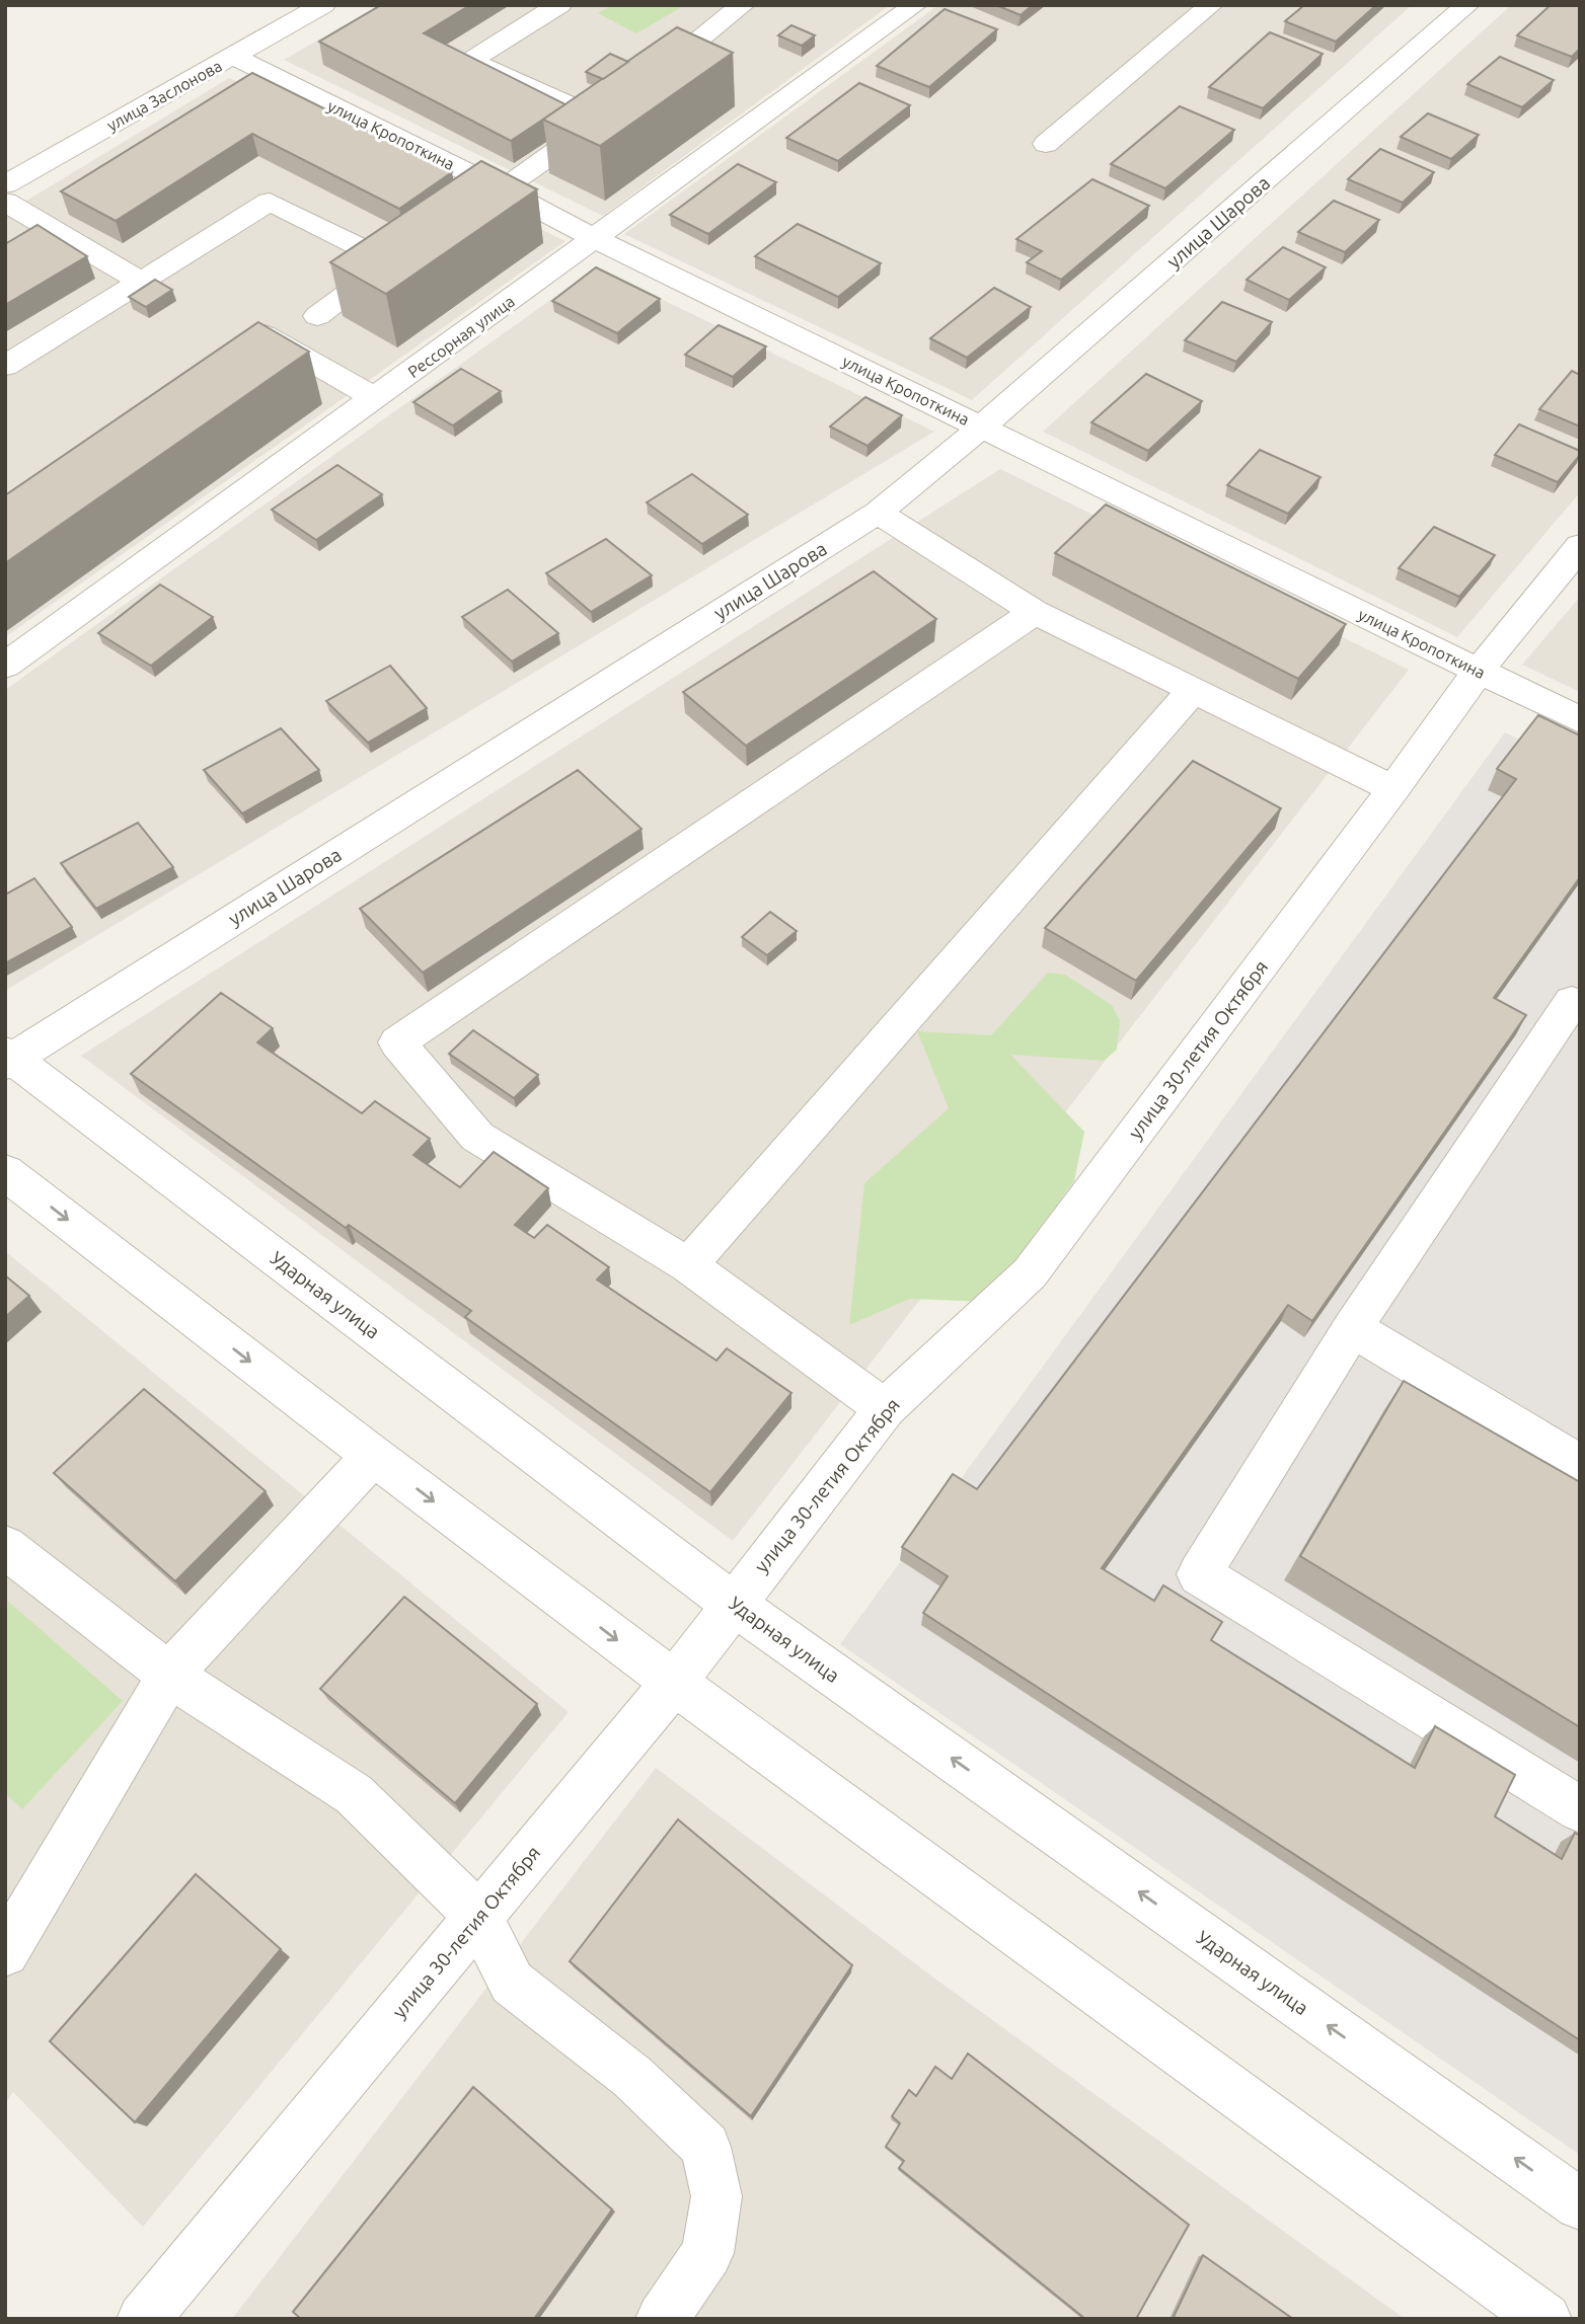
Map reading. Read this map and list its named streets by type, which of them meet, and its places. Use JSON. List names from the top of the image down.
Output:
{
  "streets": {
    "street": [
      "улица Заслонова",
      "улица Кропоткина",
      "улица Шарова",
      "Рессорная улица",
      "улица 30-летия Октября",
      "Ударная улица"
    ]
  },
  "crossings": [
    ["улица Заслонова", "улица Кропоткина"],
    ["улица Кропоткина", "улица Шарова"],
    ["улица Кропоткина", "Рессорная улица"],
    ["улица Кропоткина", "улица 30-летия Октября"],
    ["улица Шарова", "Ударная улица"],
    ["улица 30-летия Октября", "Ударная улица"]
  ]
}
